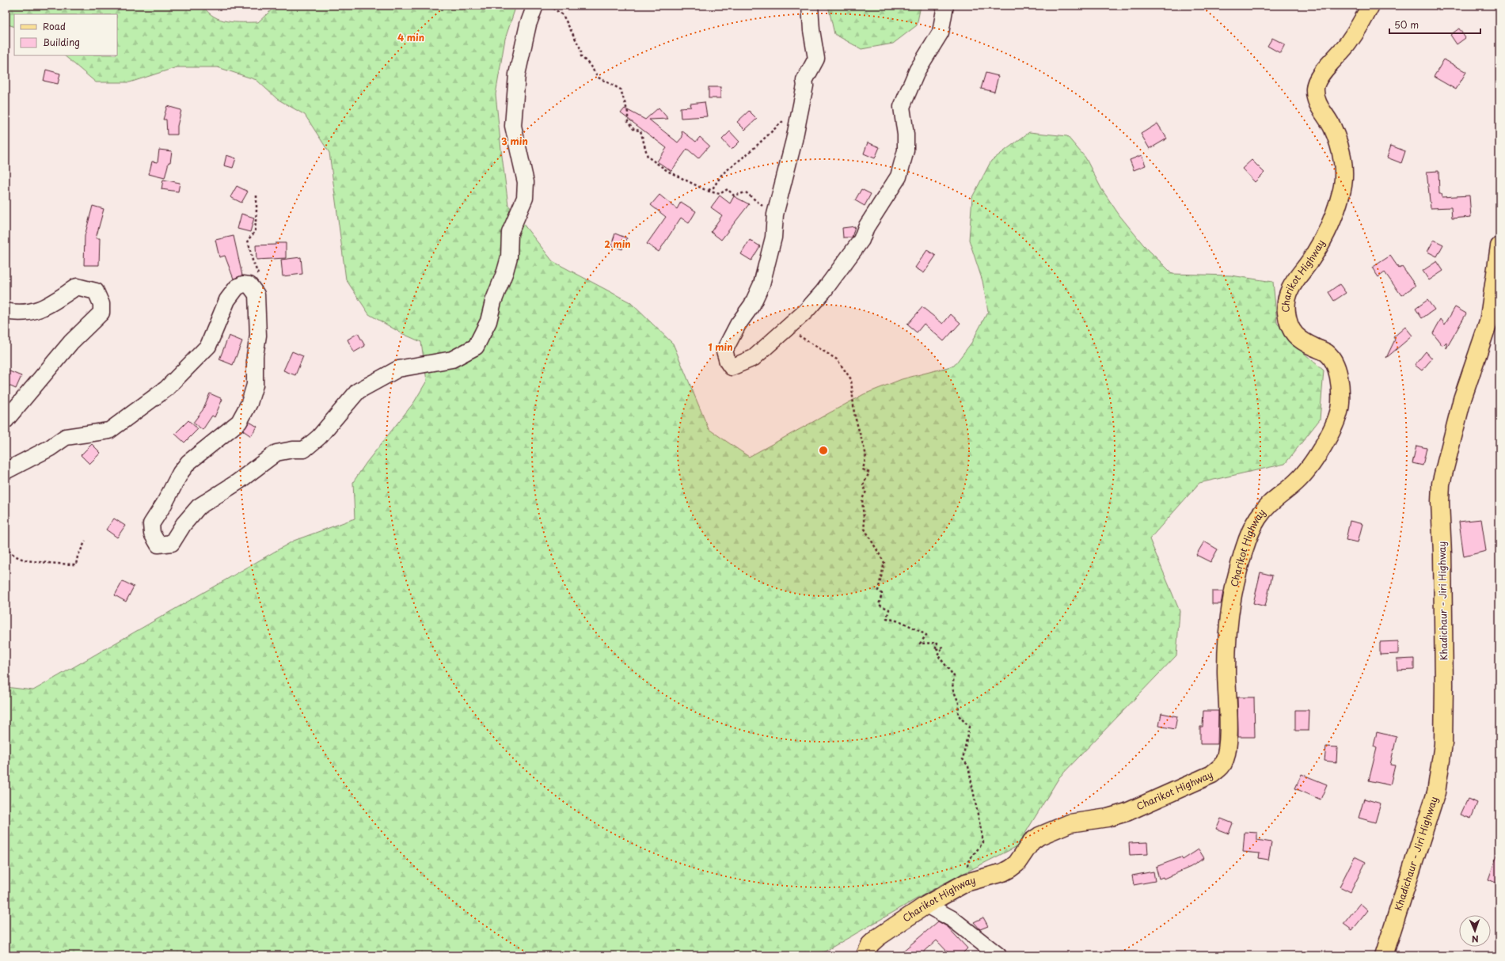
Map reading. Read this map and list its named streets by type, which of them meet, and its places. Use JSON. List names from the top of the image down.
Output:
{
  "streets": {
    "main road": ["Charikot Highway", "Khadichaur - Jiri Highway"]
  },
  "legend": ["Road", "Building"],
  "scale_bar": "50 m",
  "north": "bottom",
  "rings": [
    "4 min",
    "3 min",
    "2 min",
    "1 min"
  ]
}
